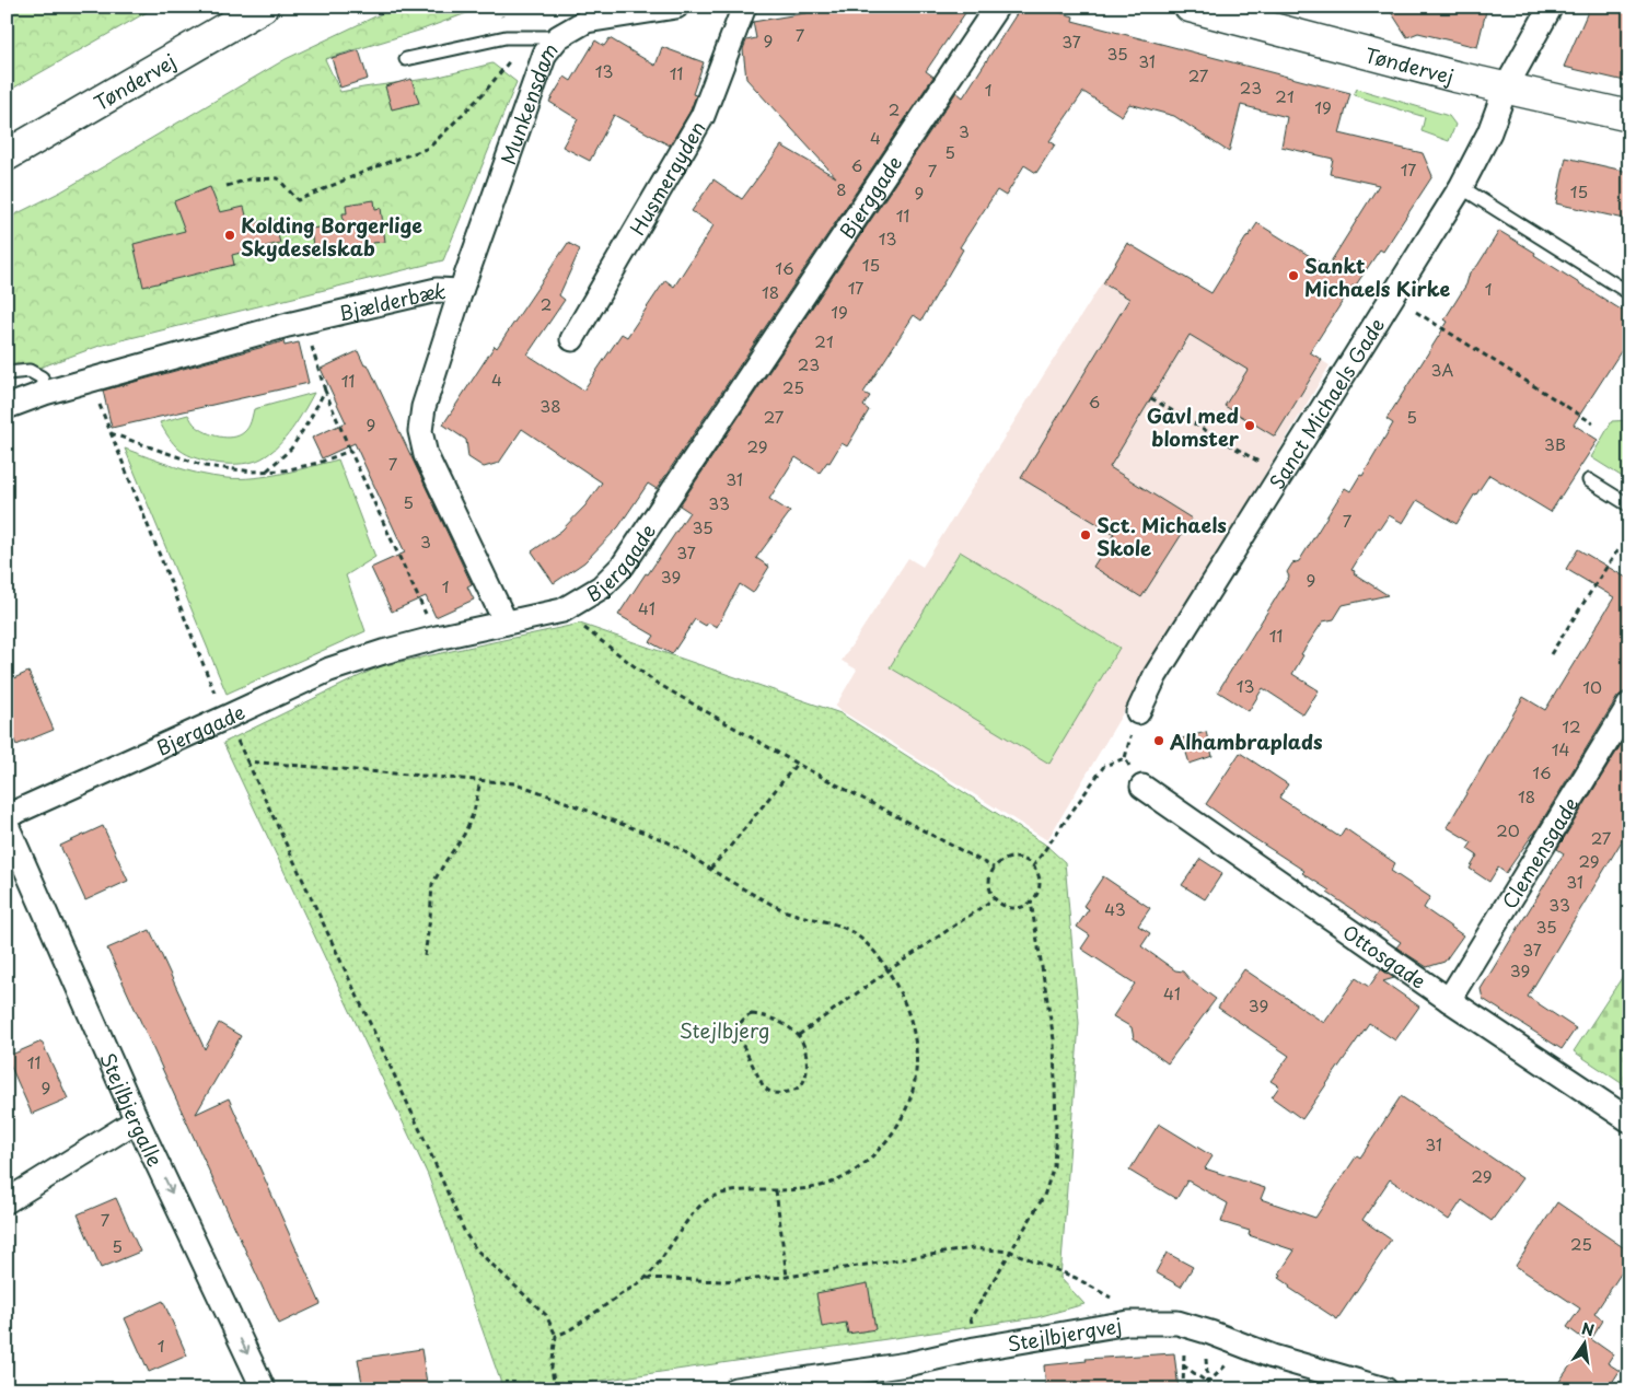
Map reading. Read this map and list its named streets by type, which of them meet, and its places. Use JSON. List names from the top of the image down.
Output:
{
  "streets": {
    "main road": ["Tøndervej"],
    "street": [
      "Munkensdam",
      "Husmergyden",
      "Bjerggade",
      "Bjælderbæk",
      "Sanct Michaels Gade",
      "Clemensgade",
      "Ottosgade",
      "Stejlbjergalle",
      "Stejlbjergvej"
    ]
  },
  "crossings": [
    ["Tøndervej", "Sanct Michaels Gade"],
    ["Munkensdam", "Bjælderbæk"],
    ["Bjerggade", "Bjælderbæk"],
    ["Clemensgade", "Ottosgade"]
  ],
  "one_way": ["Stejlbjergalle"],
  "parks": ["Stejlbjerg"],
  "places": [
    "Kolding Borgerlige Skydeselskab",
    "Sankt Michaels Kirke",
    "Gavl med blomster",
    "Sct. Michaels Skole",
    "Alhambraplads"
  ],
  "house_numbers": [
    "7",
    "9",
    "37",
    "35",
    "31",
    "13",
    "11",
    "27",
    "23",
    "1",
    "21",
    "19",
    "2",
    "3",
    "4",
    "5",
    "6",
    "17",
    "7",
    "8",
    "15",
    "9",
    "11",
    "13",
    "15",
    "16",
    "17",
    "1",
    "18",
    "2",
    "19",
    "21",
    "23",
    "3A",
    "4",
    "11",
    "25",
    "6",
    "38",
    "27",
    "5",
    "9",
    "3B",
    "29",
    "7",
    "31",
    "5",
    "33",
    "7",
    "35",
    "3",
    "37",
    "39",
    "9",
    "1",
    "41",
    "11",
    "13",
    "10",
    "12",
    "14",
    "16",
    "18",
    "20",
    "27",
    "29",
    "31",
    "33",
    "43",
    "35",
    "37",
    "39",
    "41",
    "39",
    "11",
    "9",
    "31",
    "29",
    "7",
    "25",
    "5",
    "1"
  ],
  "north": "top"
}
